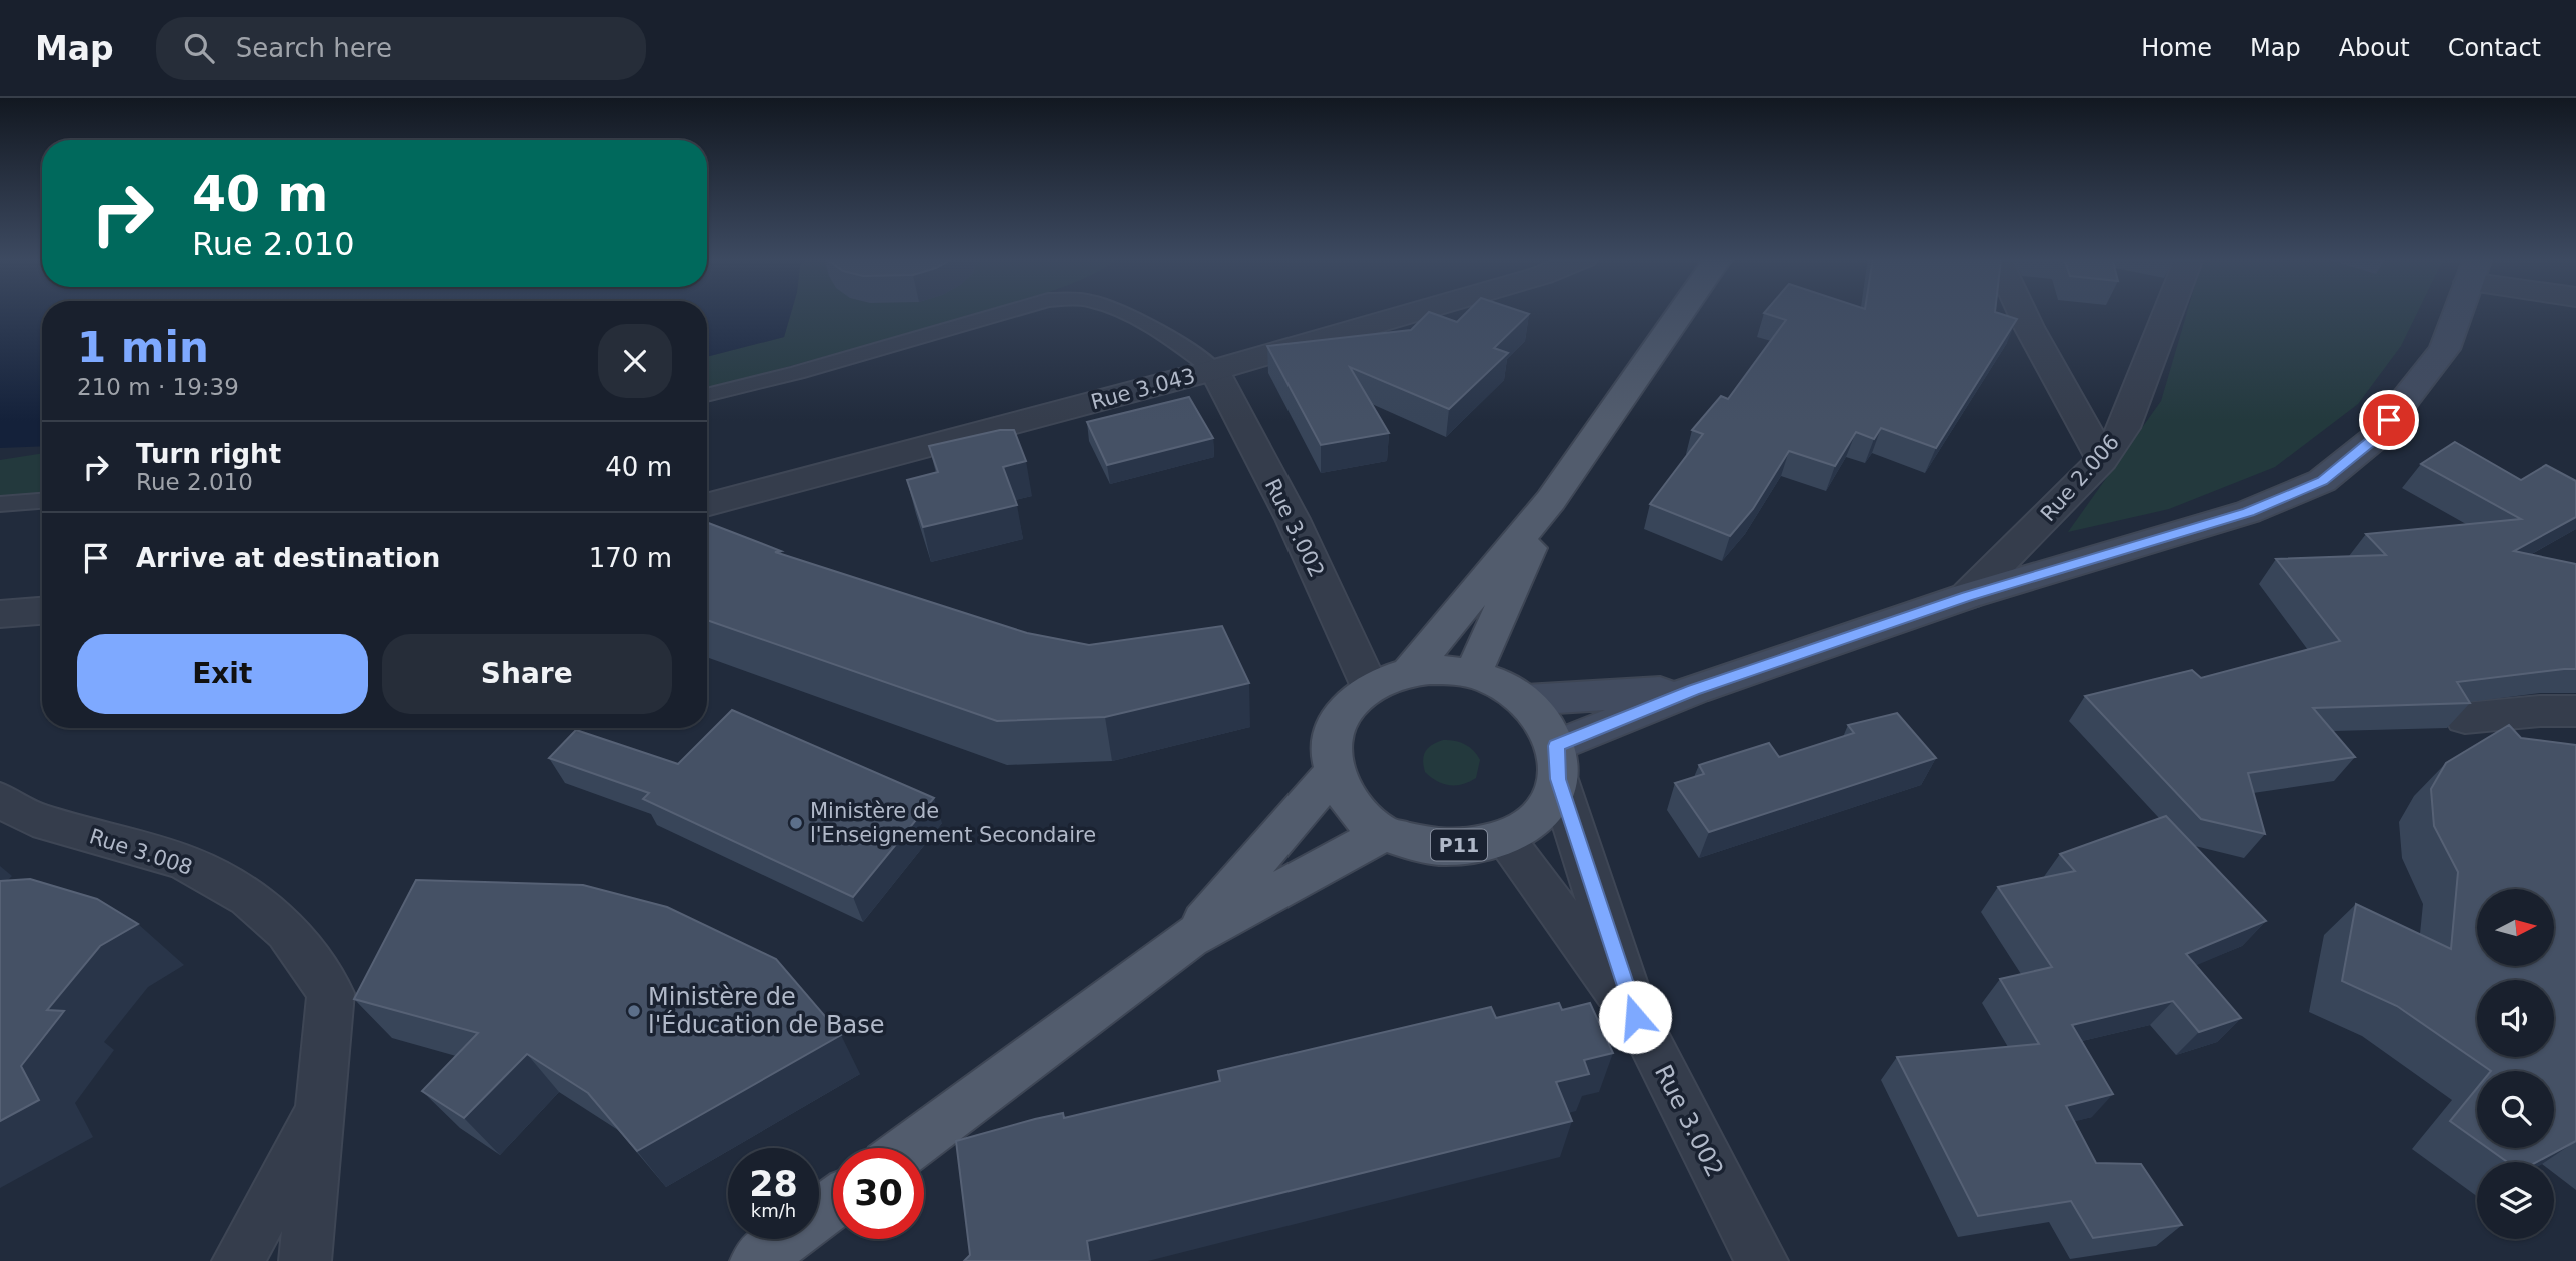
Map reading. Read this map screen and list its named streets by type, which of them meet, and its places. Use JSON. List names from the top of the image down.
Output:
{
  "streets": {
    "main road": ["P11"],
    "street": [
      "Rue 3.043",
      "Rue 2.006",
      "Rue 3.002",
      "Rue 3.008"
    ]
  },
  "crossings": [
    ["Rue 3.043", "Rue 3.002"],
    ["Rue 3.002", "P11"]
  ],
  "places": ["Ministère de l'Enseignement Secondaire", "Ministère de l'Éducation de Base"],
  "north": "right",
  "page": {
    "header": "Map",
    "search": "Search here",
    "nav": [
      "Home",
      "Map",
      "About",
      "Contact"
    ],
    "turn": ["40 m", "Rue 2.010"],
    "heading": ["1 min", "210 m · 19:39"],
    "list": [
      {
        "name": "Turn right",
        "note": "Rue 2.010",
        "value": "40 m"
      },
      {
        "name": "Arrive at destination",
        "value": "170 m"
      }
    ],
    "buttons": ["Exit", "Share"],
    "speed": "28 km/h",
    "limit": "30"
  }
}
